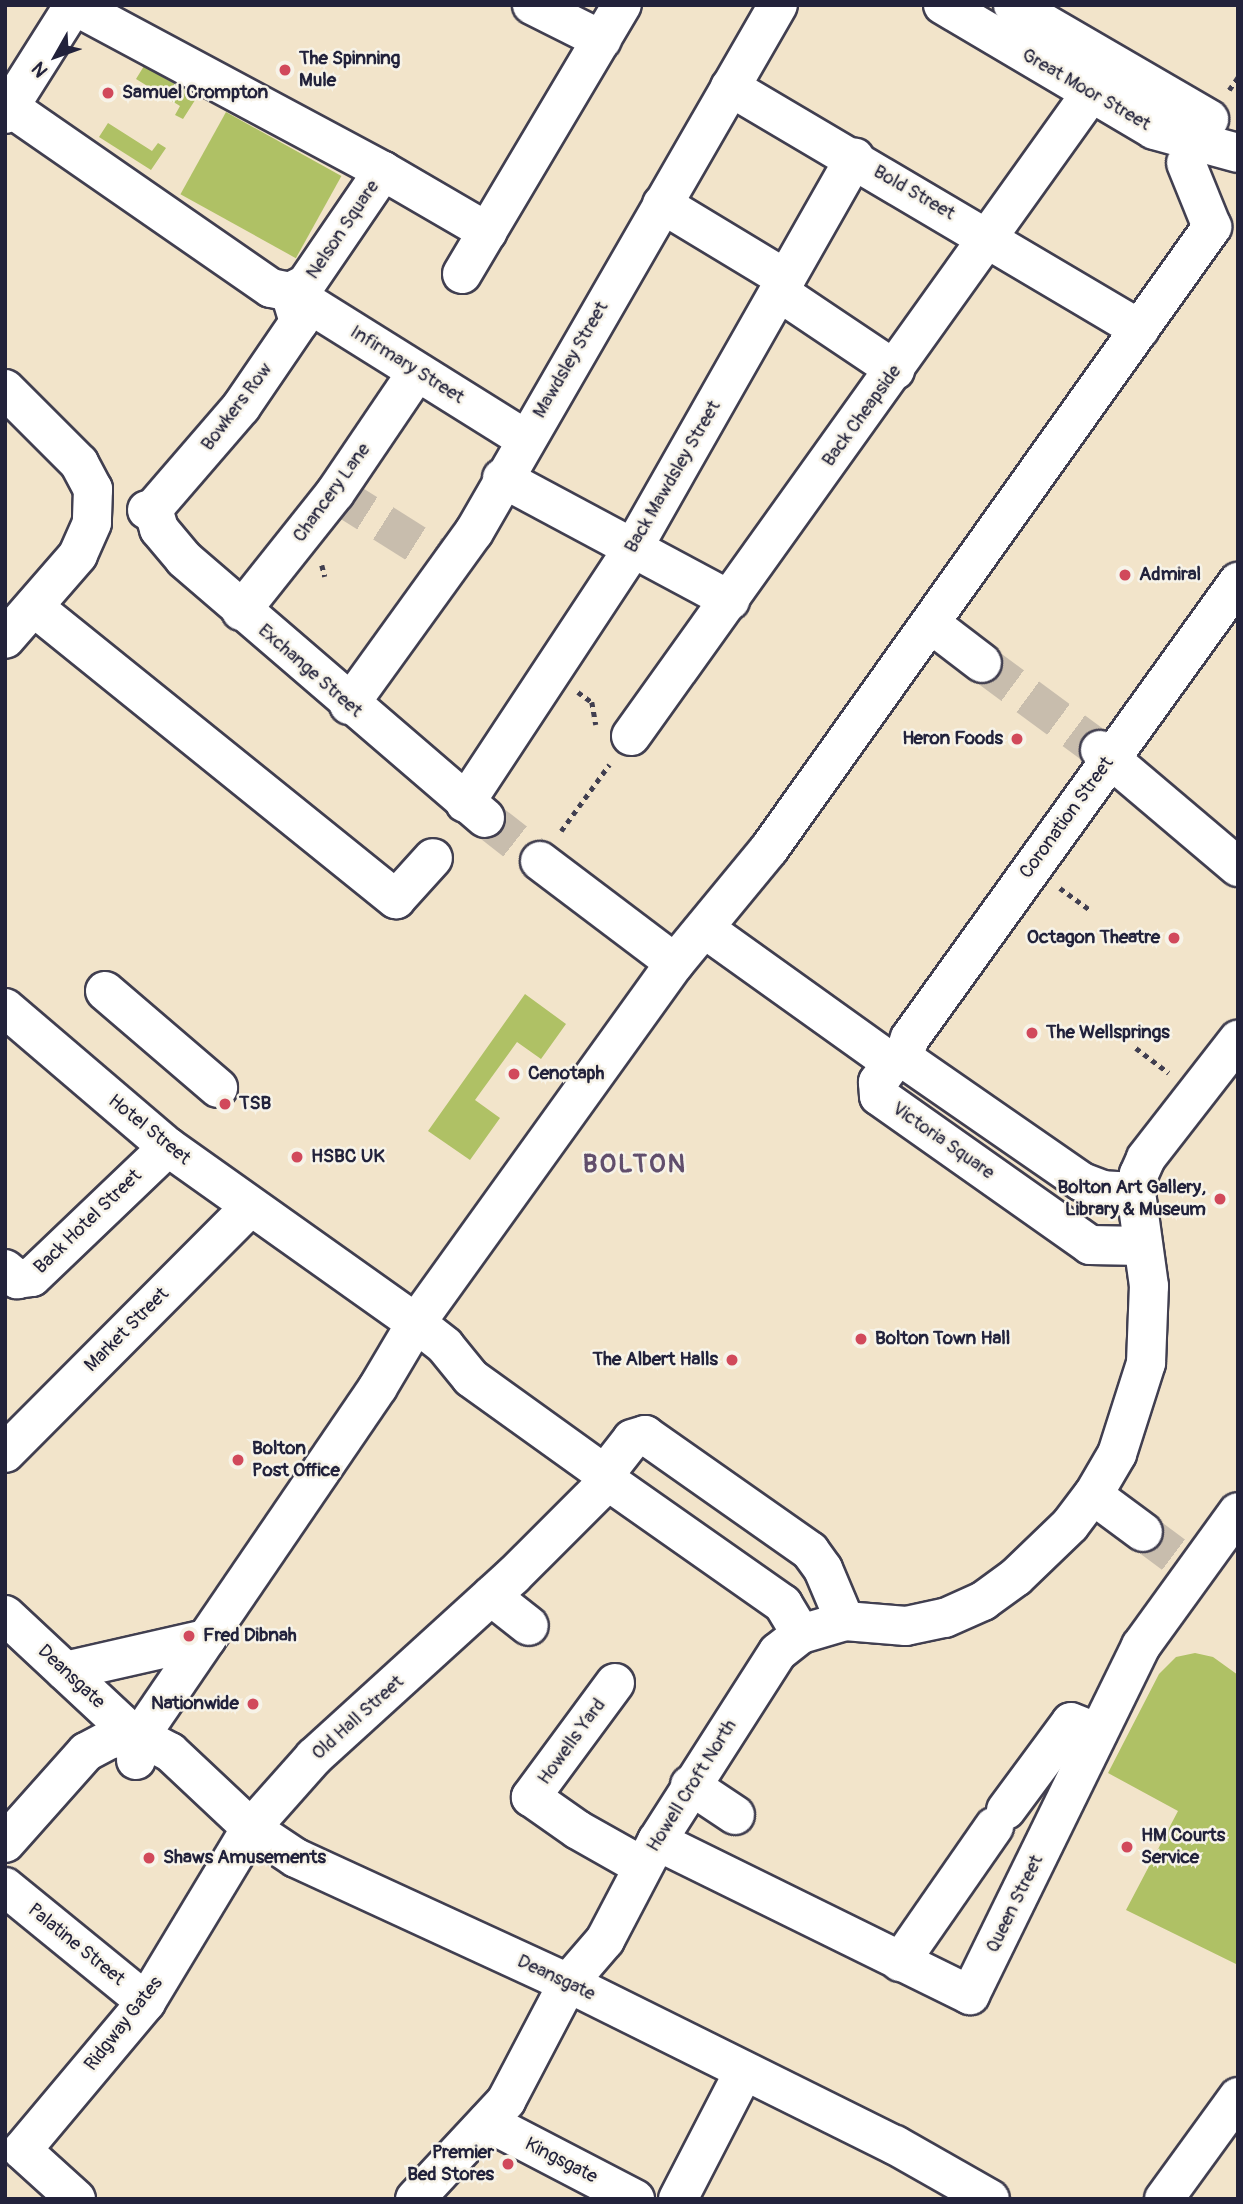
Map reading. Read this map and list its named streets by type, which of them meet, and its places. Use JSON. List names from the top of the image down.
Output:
{
  "streets": {
    "street": [
      "Great Moor Street",
      "Bold Street",
      "Nelson Square",
      "Mawdsley Street",
      "Infirmary Street",
      "Bowkers Row",
      "Back Cheapside",
      "Back Mawdsley Street",
      "Chancery Lane",
      "Exchange Street",
      "Coronation Street",
      "Hotel Street",
      "Victoria Square",
      "Back Hotel Street",
      "Market Street",
      "Deansgate",
      "Old Hall Street",
      "Howells Yard",
      "Howell Croft North",
      "Queen Street",
      "Palatine Street",
      "Ridgway Gates",
      "Kingsgate"
    ]
  },
  "crossings": [
    ["Great Moor Street", "Back Cheapside"],
    ["Bold Street", "Mawdsley Street"],
    ["Bold Street", "Back Cheapside"],
    ["Bold Street", "Back Mawdsley Street"],
    ["Nelson Square", "Infirmary Street"],
    ["Nelson Square", "Bowkers Row"],
    ["Mawdsley Street", "Infirmary Street"],
    ["Mawdsley Street", "Exchange Street"],
    ["Infirmary Street", "Bowkers Row"],
    ["Infirmary Street", "Chancery Lane"],
    ["Bowkers Row", "Exchange Street"],
    ["Back Mawdsley Street", "Exchange Street"],
    ["Chancery Lane", "Exchange Street"],
    ["Coronation Street", "Victoria Square"],
    ["Hotel Street", "Back Hotel Street"],
    ["Hotel Street", "Market Street"],
    ["Hotel Street", "Old Hall Street"],
    ["Deansgate", "Old Hall Street"],
    ["Deansgate", "Howell Croft North"],
    ["Deansgate", "Ridgway Gates"],
    ["Old Hall Street", "Ridgway Gates"],
    ["Howells Yard", "Howell Croft North"],
    ["Howells Yard", "Queen Street"],
    ["Howell Croft North", "Queen Street"],
    ["Howell Croft North", "Kingsgate"],
    ["Palatine Street", "Ridgway Gates"]
  ],
  "districts": ["BOLTON"],
  "places": [
    "The Spinning Mule",
    "Samuel Crompton",
    "Admiral",
    "Heron Foods",
    "Octagon Theatre",
    "The Wellsprings",
    "Cenotaph",
    "TSB",
    "HSBC UK",
    "Bolton Art Gallery, Library & Museum",
    "Bolton Town Hall",
    "The Albert Halls",
    "Bolton Post Office",
    "Fred Dibnah",
    "Nationwide",
    "HM Courts Service",
    "Shaws Amusements",
    "Premier Bed Stores"
  ],
  "north": "bottom left"
}
